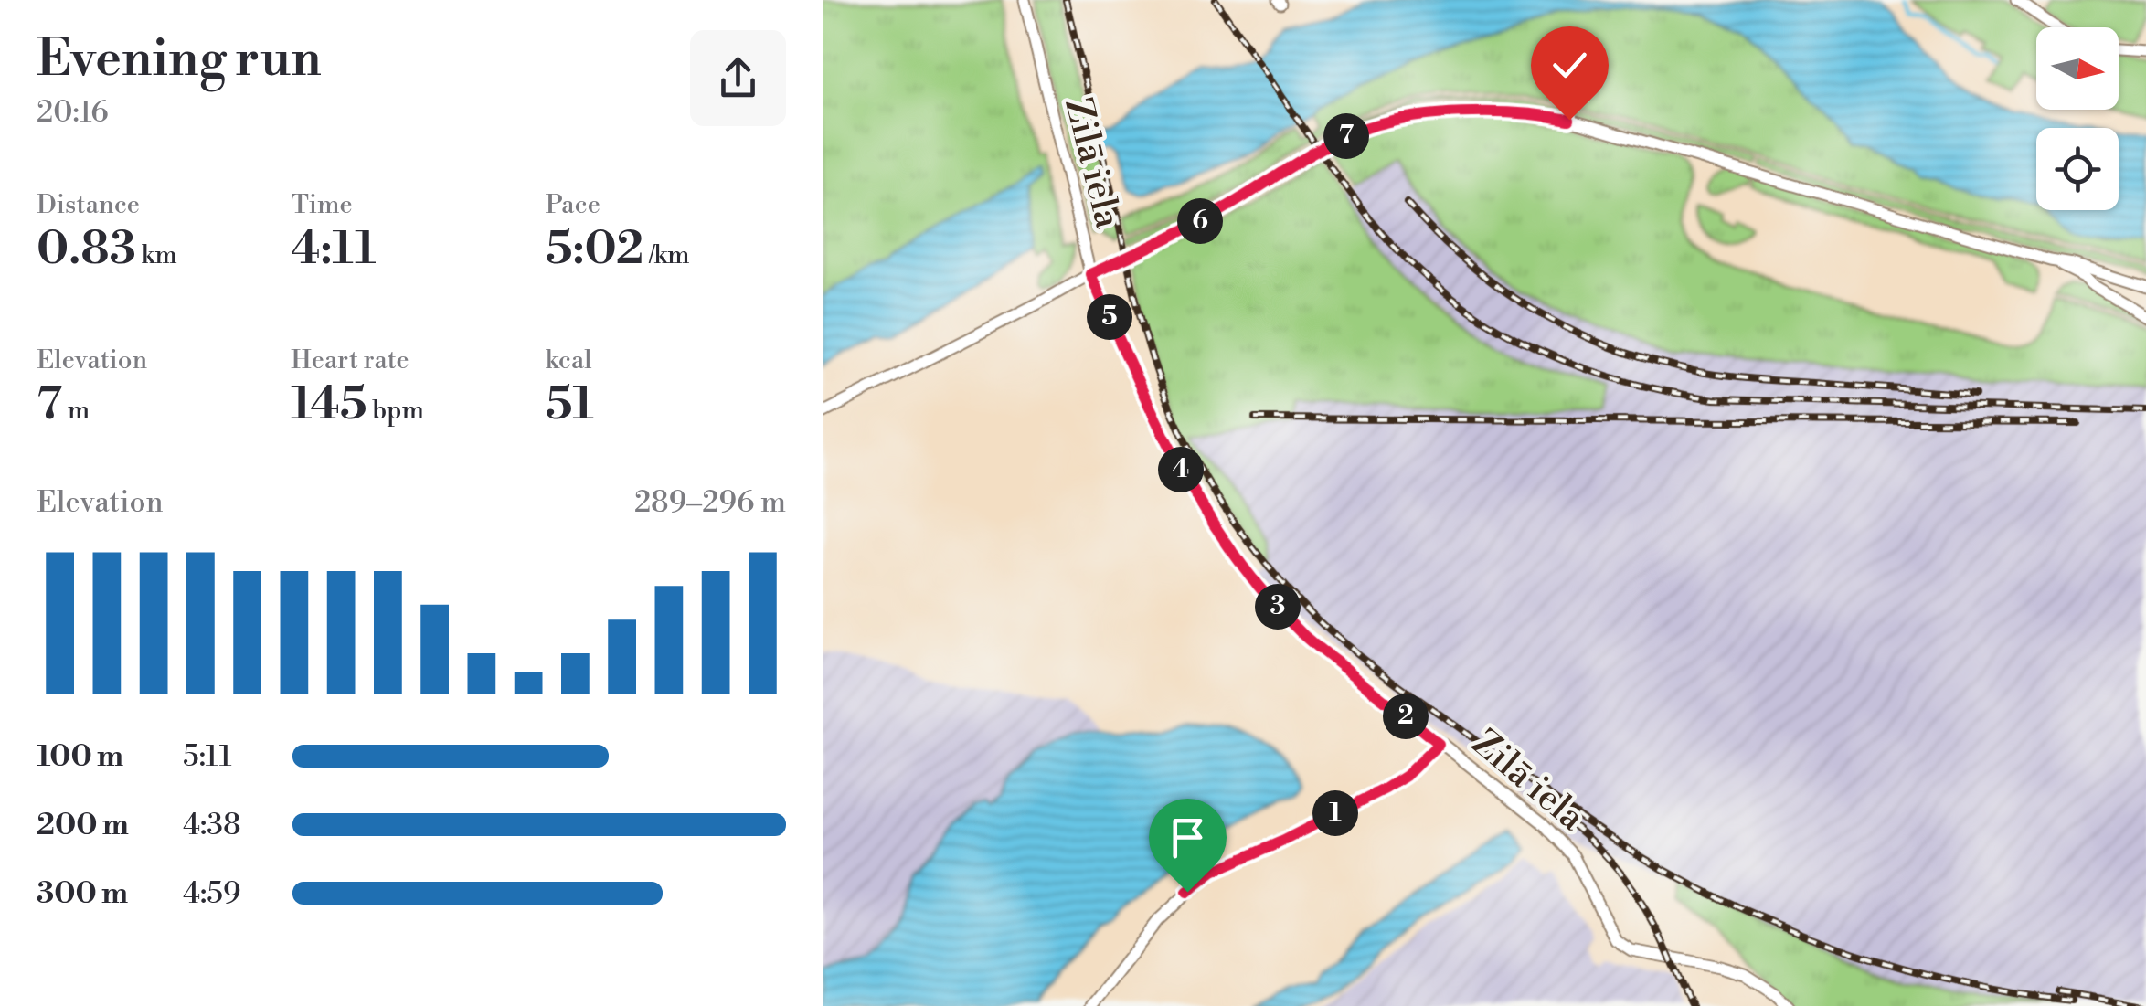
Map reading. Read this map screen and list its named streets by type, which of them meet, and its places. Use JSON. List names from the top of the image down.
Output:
{
  "streets": {
    "street": ["Zilā iela"]
  },
  "north": "right",
  "page": {
    "heading": ["Evening run", "20:16"],
    "pins": [
      "7",
      "6",
      "5",
      "4",
      "3",
      "2",
      "1"
    ],
    "stats": [
      ["Distance", "0.83 km"],
      ["Time", "4:11"],
      ["Pace", "5:02 /km"],
      ["Elevation", "7 m"],
      ["Heart rate", "145 bpm"],
      ["kcal", "51"]
    ],
    "chart": ["Elevation", "289–296 m"],
    "list": [
      {
        "name": "100 m",
        "note": "5:11"
      },
      {
        "name": "200 m",
        "note": "4:38"
      },
      {
        "name": "300 m",
        "note": "4:59"
      }
    ]
  }
}
